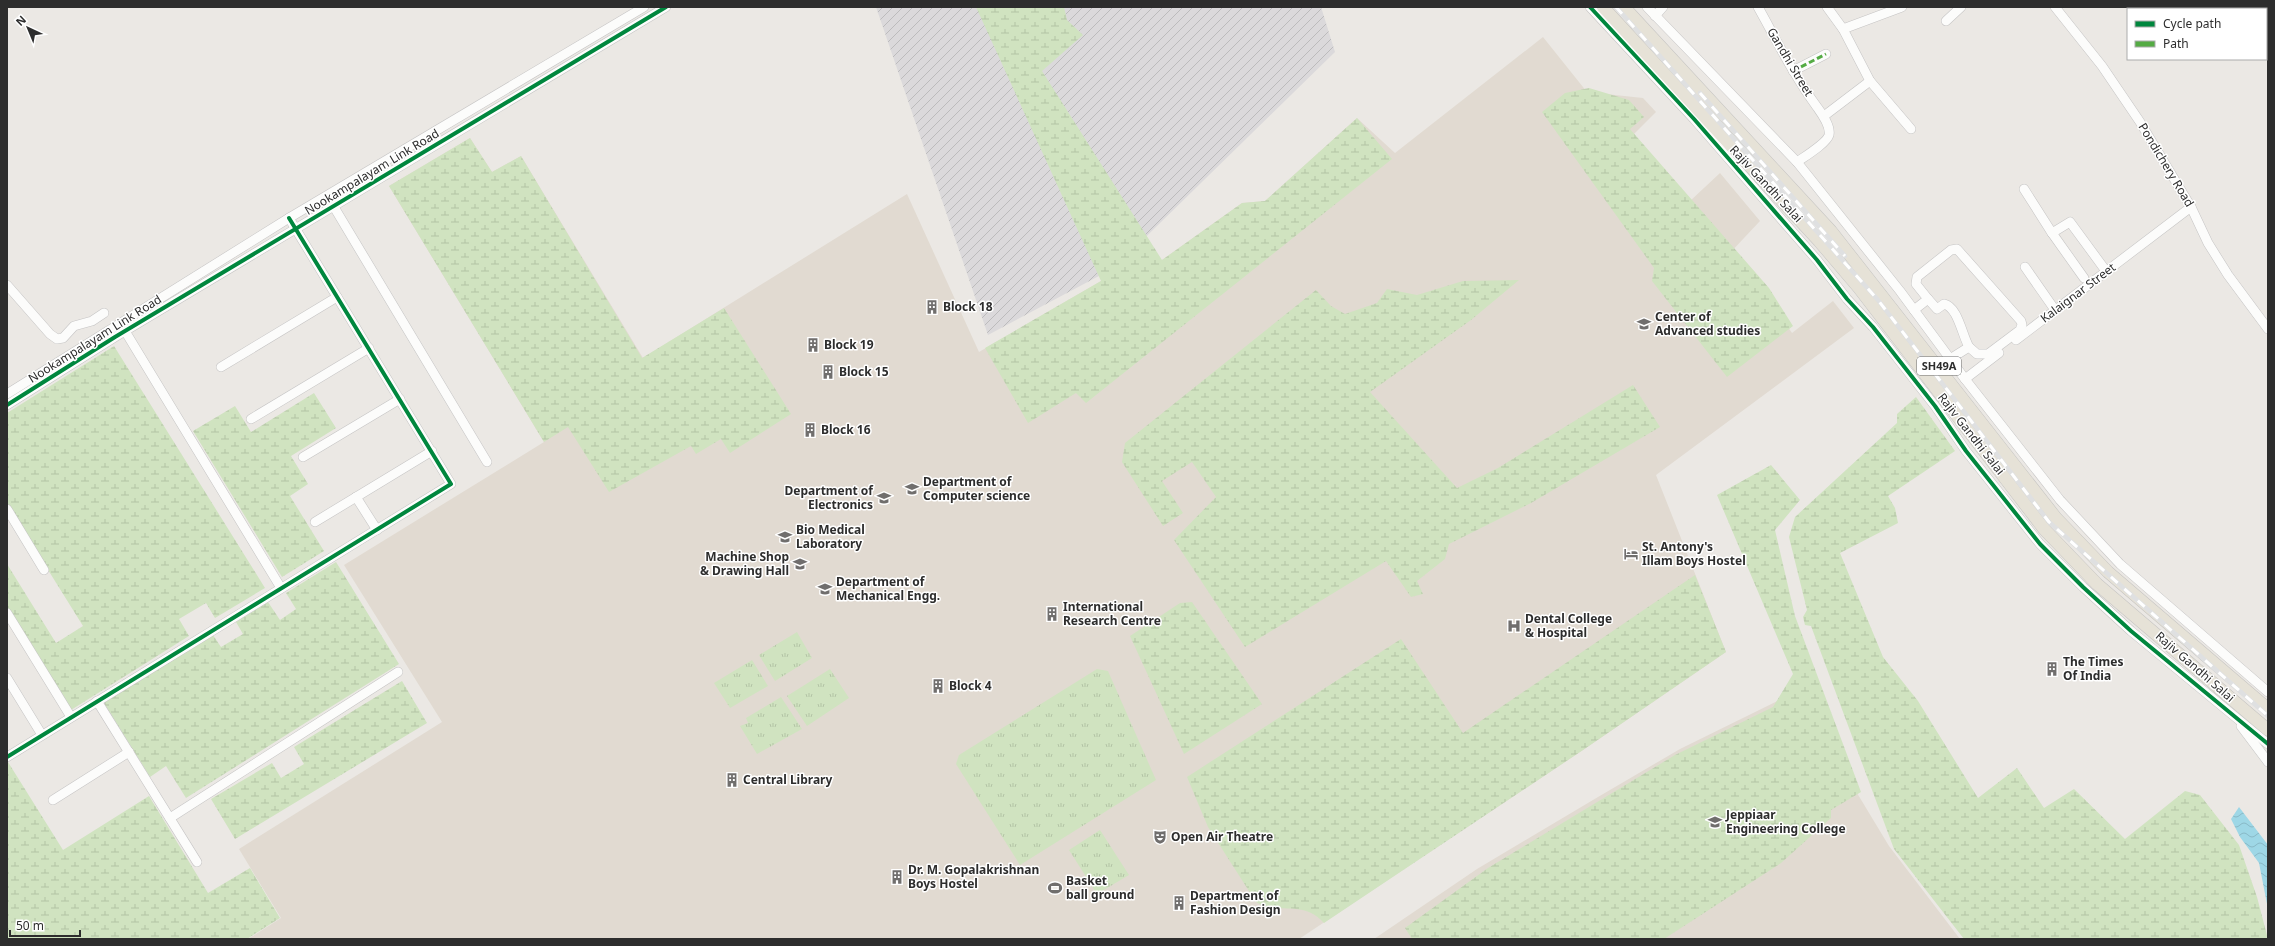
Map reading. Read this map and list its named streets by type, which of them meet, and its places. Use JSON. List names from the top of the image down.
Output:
{
  "streets": {
    "main road": ["Rajiv Gandhi Salai", "SH49A"],
    "street": [
      "Gandhi Street",
      "Pondichery Road",
      "Nookampalayam Link Road",
      "Kalaignar Street"
    ]
  },
  "crossings": [
    ["Pondichery Road", "Kalaignar Street"]
  ],
  "places": {
    "building": [
      "Block 18",
      "Block 19",
      "Block 15",
      "Block 16",
      "International Research Centre",
      "The Times Of India",
      "Block 4",
      "Central Library",
      "Dr. M. Gopalakrishnan Boys Hostel",
      "Department of Fashion Design"
    ],
    "school or university": [
      "Center of Advanced studies",
      "Department of Computer science",
      "Department of Electronics",
      "Bio Medical Laboratory",
      "Machine Shop & Drawing Hall",
      "Department of Mechanical Engg.",
      "Jeppiaar Engineering College"
    ],
    "hotel": ["St. Antony's Illam Boys Hostel"],
    "hospital": ["Dental College & Hospital"],
    "theatre": ["Open Air Theatre"],
    "sports": ["Basket ball ground"]
  },
  "legend": ["Cycle path", "Path"],
  "scale_bar": "50 m",
  "north": "top left"
}
